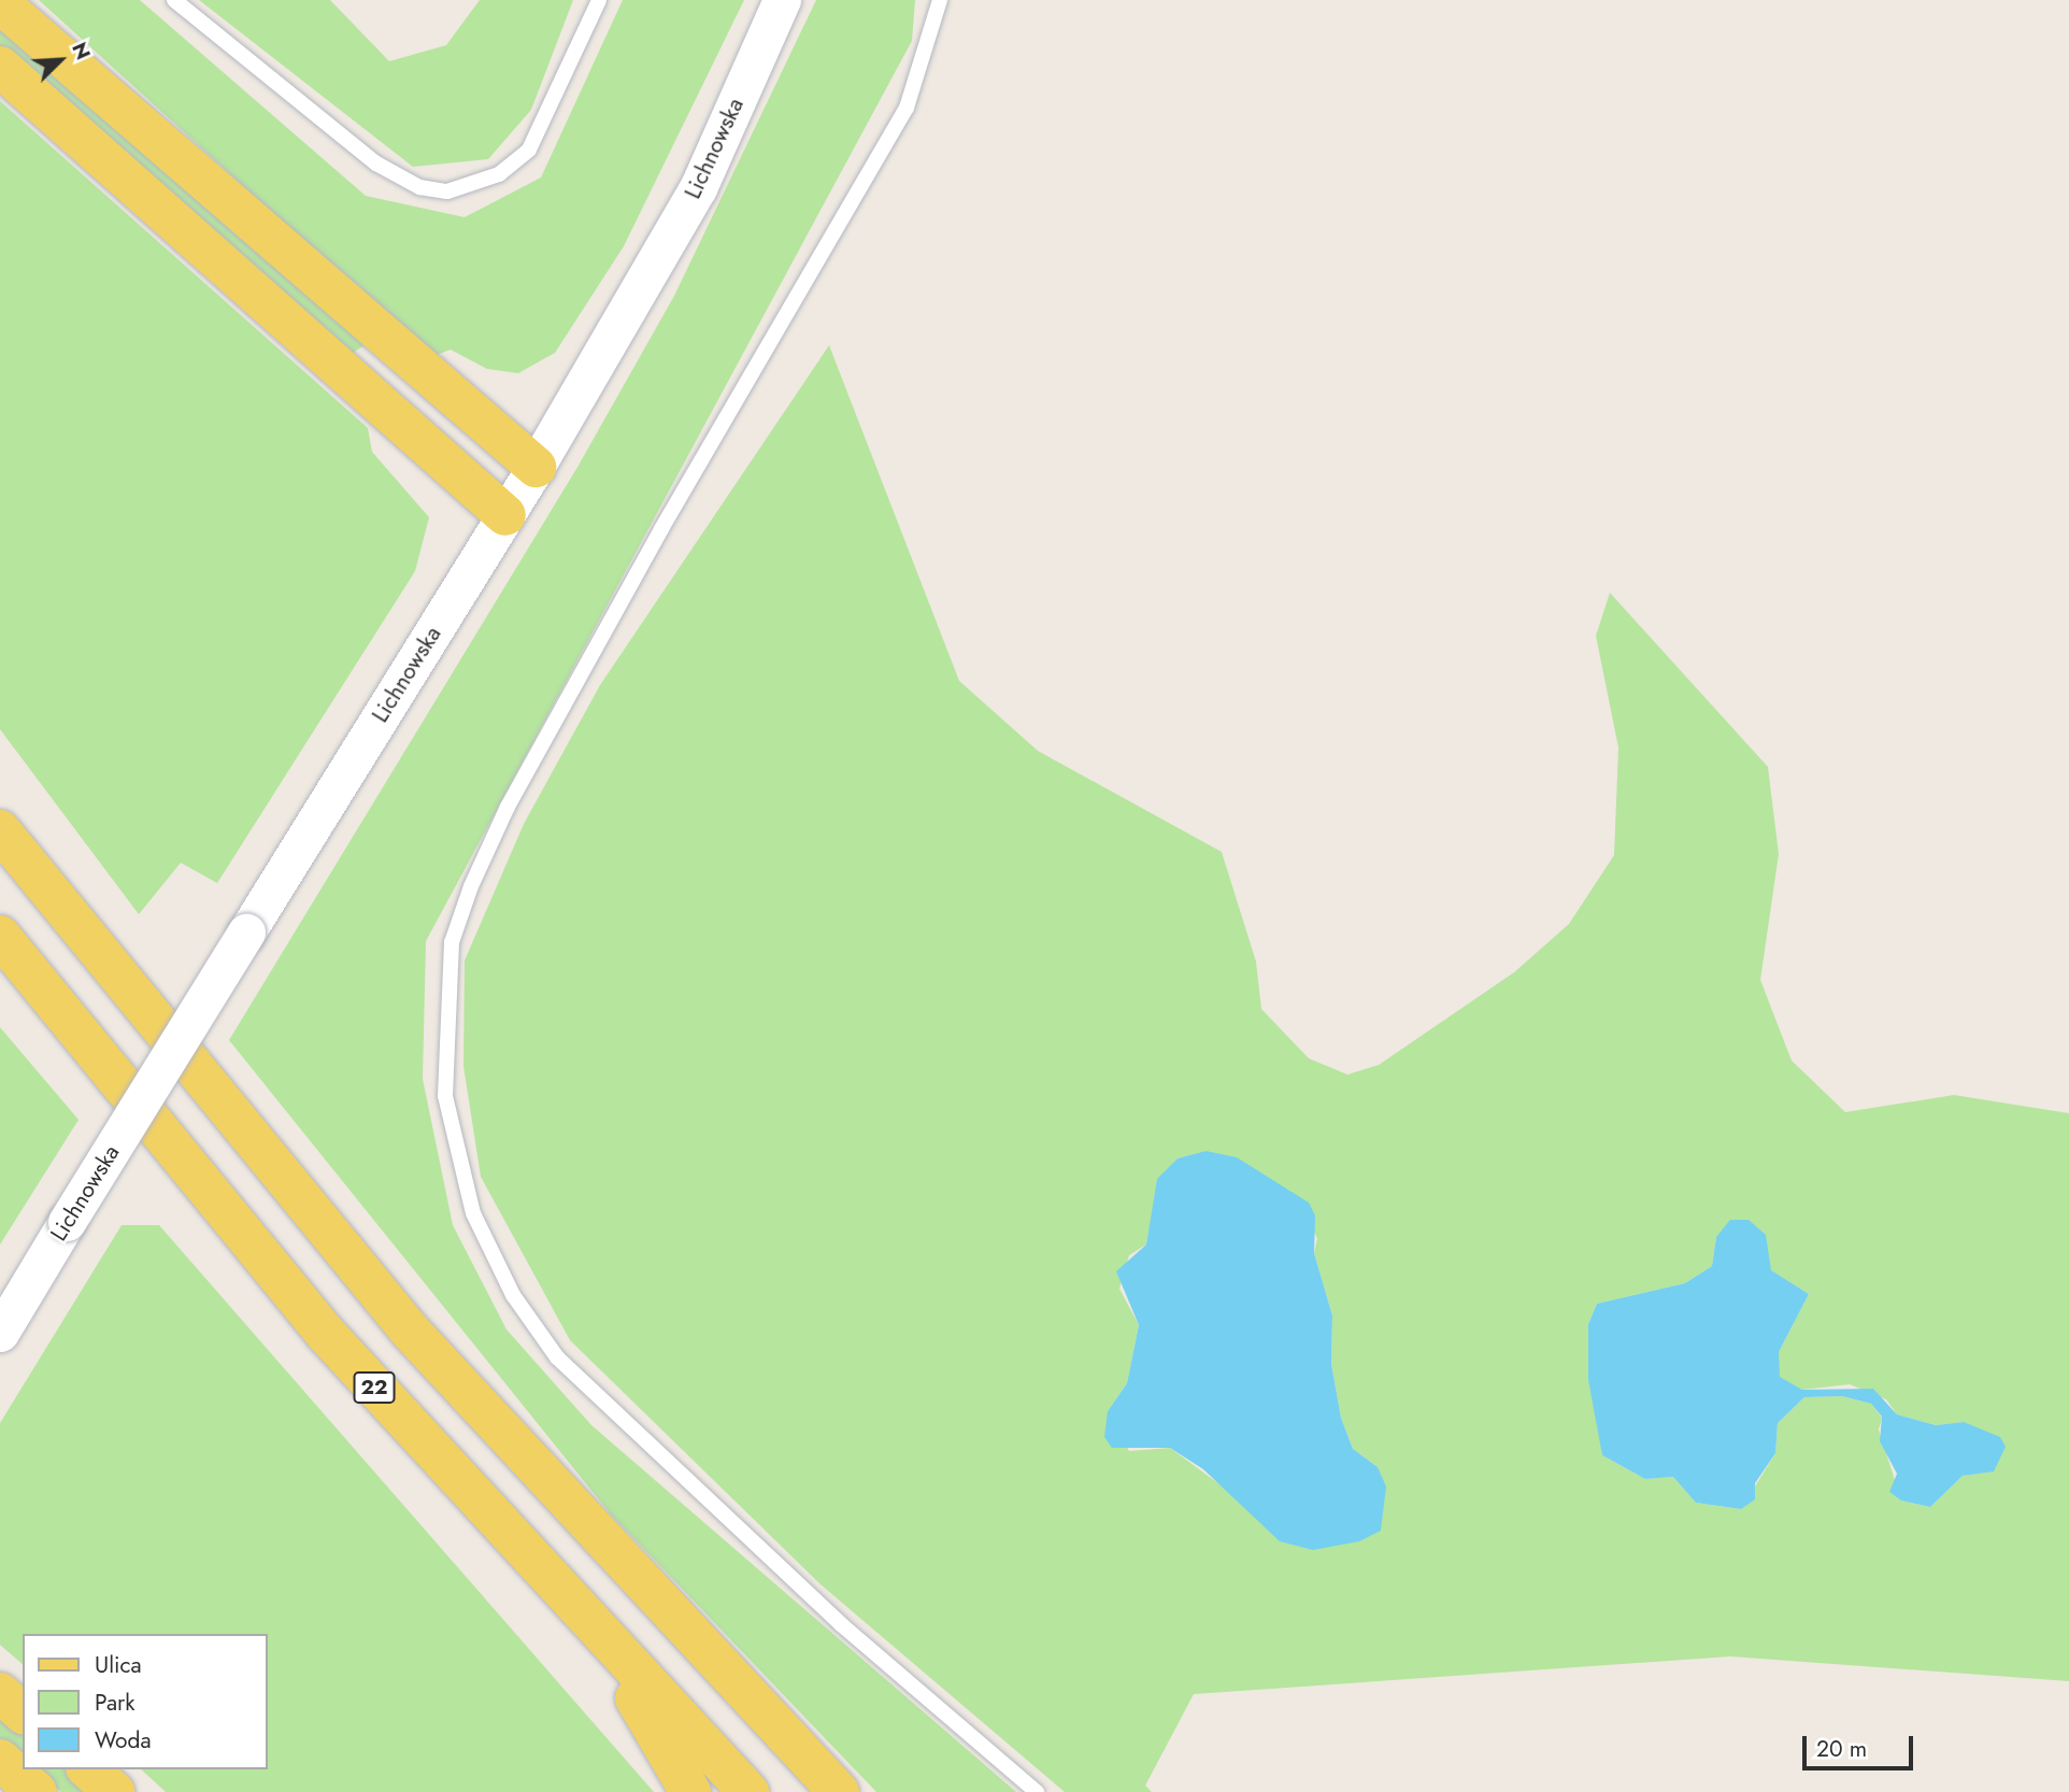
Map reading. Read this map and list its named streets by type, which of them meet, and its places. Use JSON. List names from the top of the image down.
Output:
{
  "streets": {
    "main road": ["22"],
    "street": ["Lichnowska"]
  },
  "legend": ["Ulica", "Park", "Woda"],
  "scale_bar": "20 m",
  "north": "top right"
}
